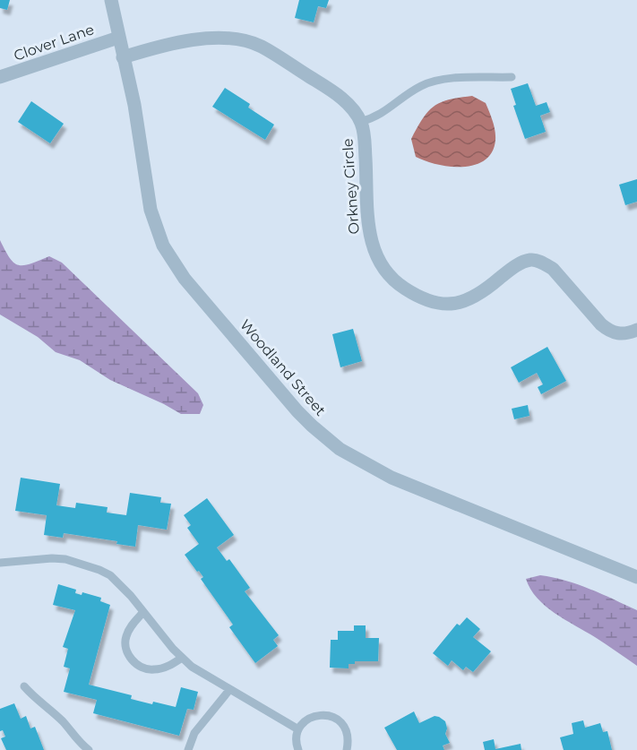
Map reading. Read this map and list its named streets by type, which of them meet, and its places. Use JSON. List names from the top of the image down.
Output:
{
  "streets": {
    "street": ["Clover Lane", "Orkney Circle", "Woodland Street"]
  },
  "crossings": [
    ["Clover Lane", "Woodland Street"],
    ["Orkney Circle", "Woodland Street"]
  ]
}
